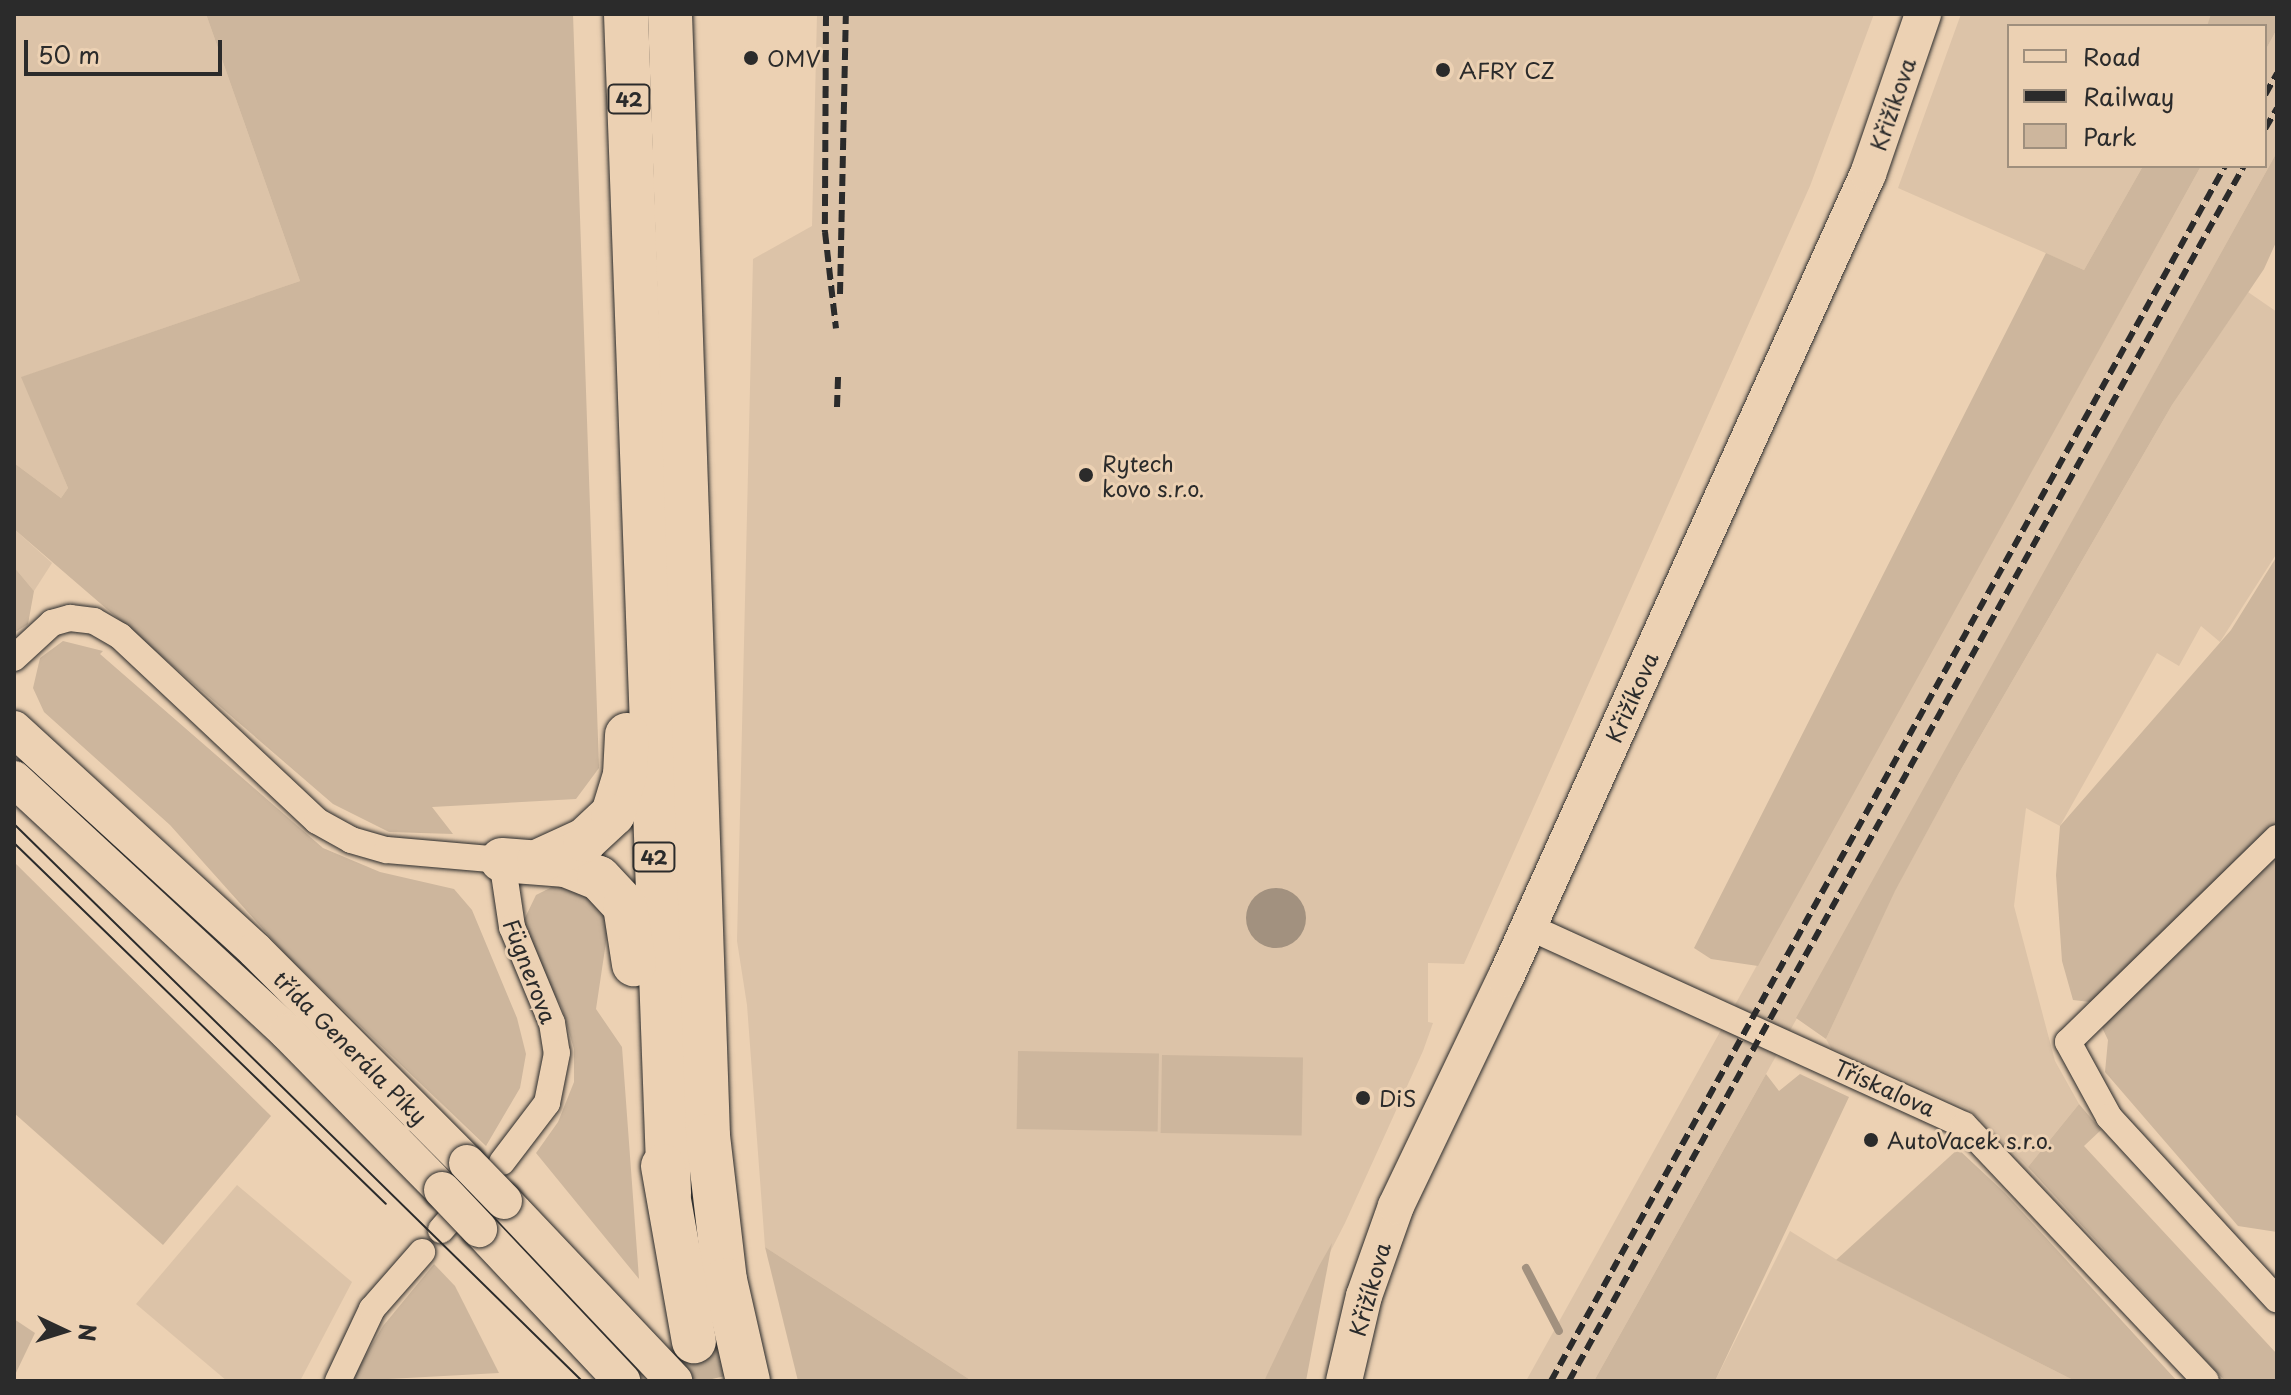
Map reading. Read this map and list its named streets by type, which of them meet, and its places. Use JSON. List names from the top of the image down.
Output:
{
  "streets": {
    "highway": ["42"],
    "main road": ["Křižíkova", "třída Generála Píky"],
    "street": ["Fügnerova", "Třískalova"]
  },
  "crossings": [
    ["42", "Fügnerova"],
    ["Křižíkova", "Třískalova"]
  ],
  "places": [
    "OMV",
    "AFRY CZ",
    "Rytech kovo s.r.o.",
    "DiS",
    "AutoVacek s.r.o."
  ],
  "legend": ["Road", "Railway", "Park"],
  "scale_bar": "50 m",
  "north": "right"
}
